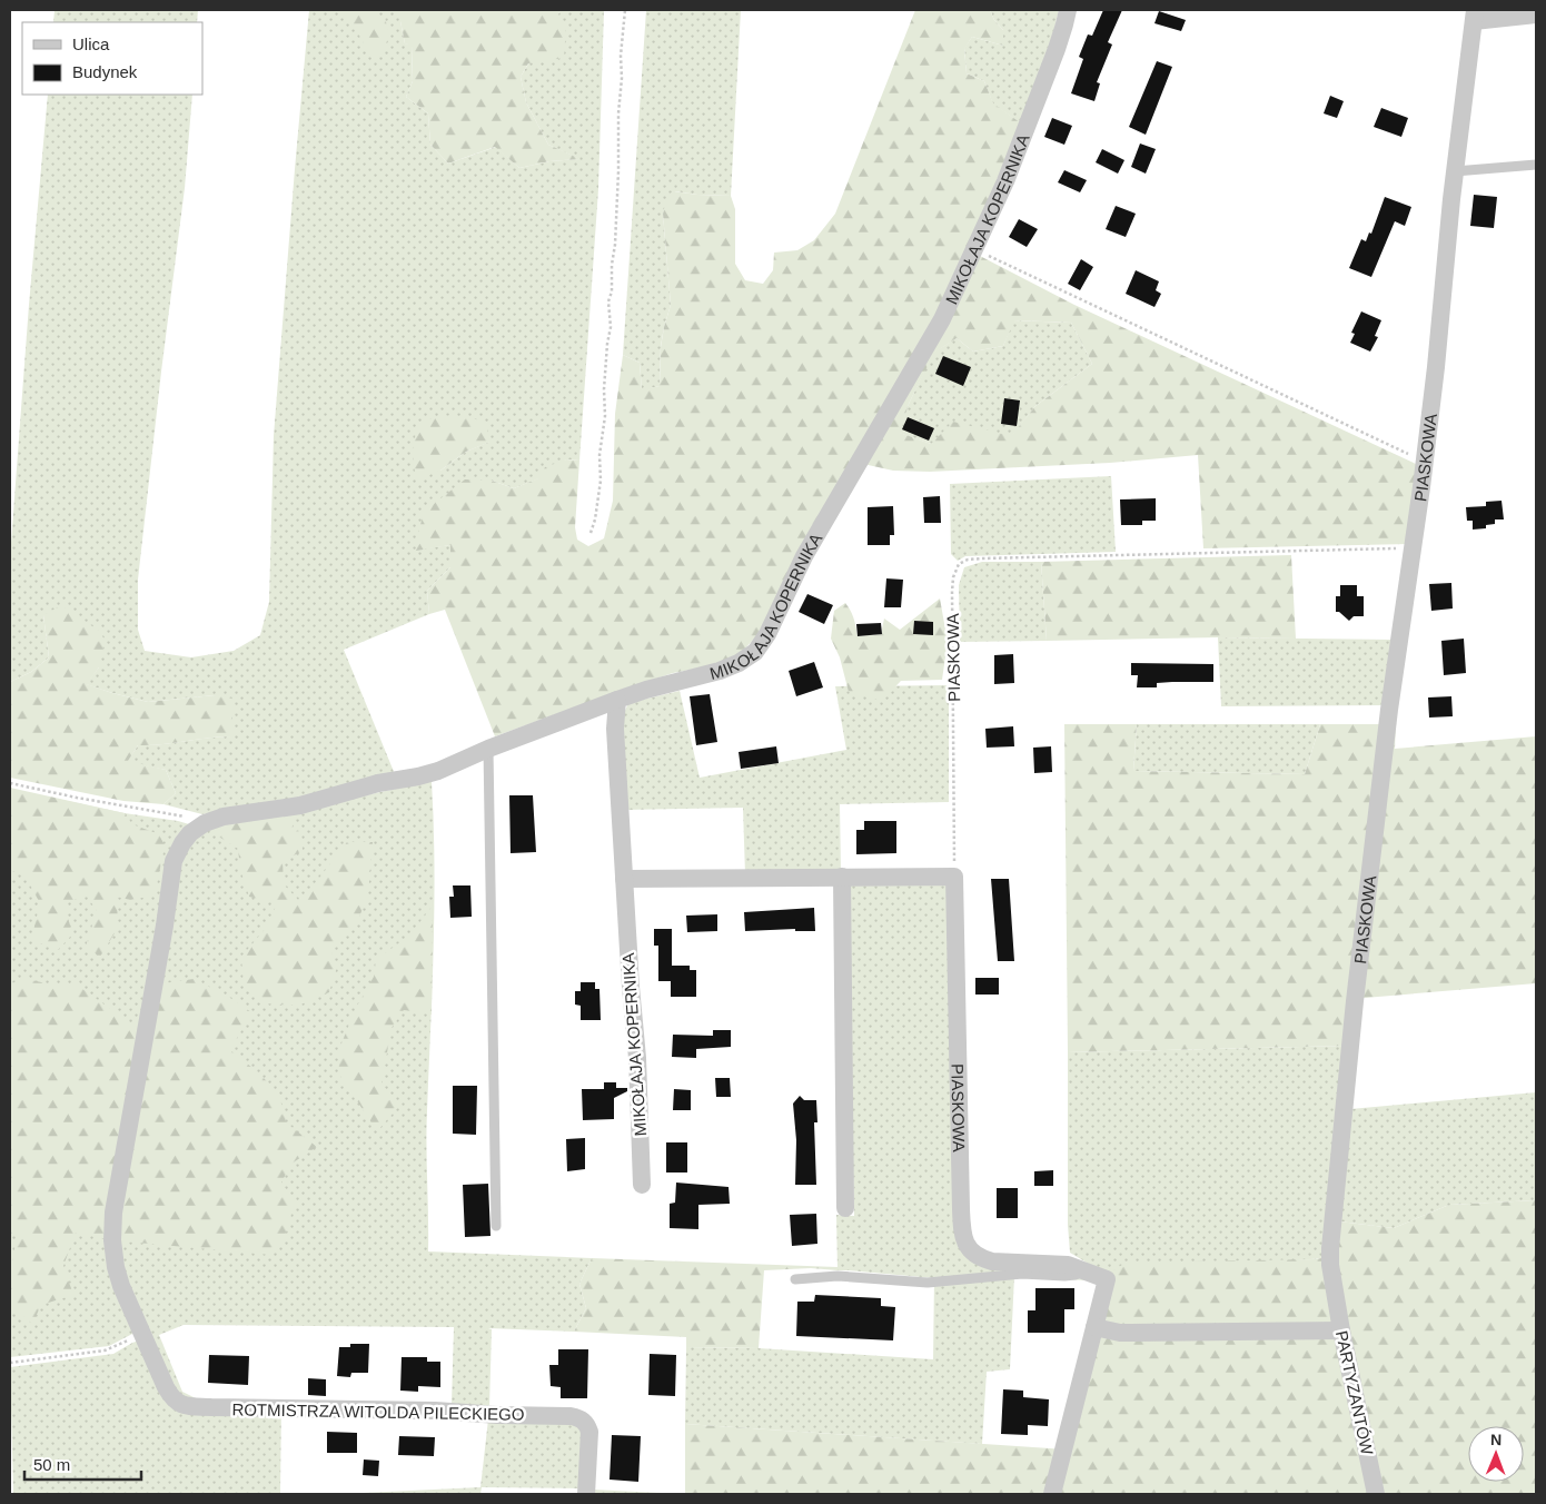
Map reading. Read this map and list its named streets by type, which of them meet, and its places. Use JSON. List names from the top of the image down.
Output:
{
  "streets": {
    "street": [
      "MIKOŁAJA KOPERNIKA",
      "PIASKOWA",
      "PARTYZANTÓW",
      "ROTMISTRZA WITOLDA PILECKIEGO"
    ]
  },
  "crossings": [
    ["PIASKOWA", "PARTYZANTÓW"]
  ],
  "legend": ["Ulica", "Budynek"],
  "scale_bar": "50 m",
  "north": "top"
}
